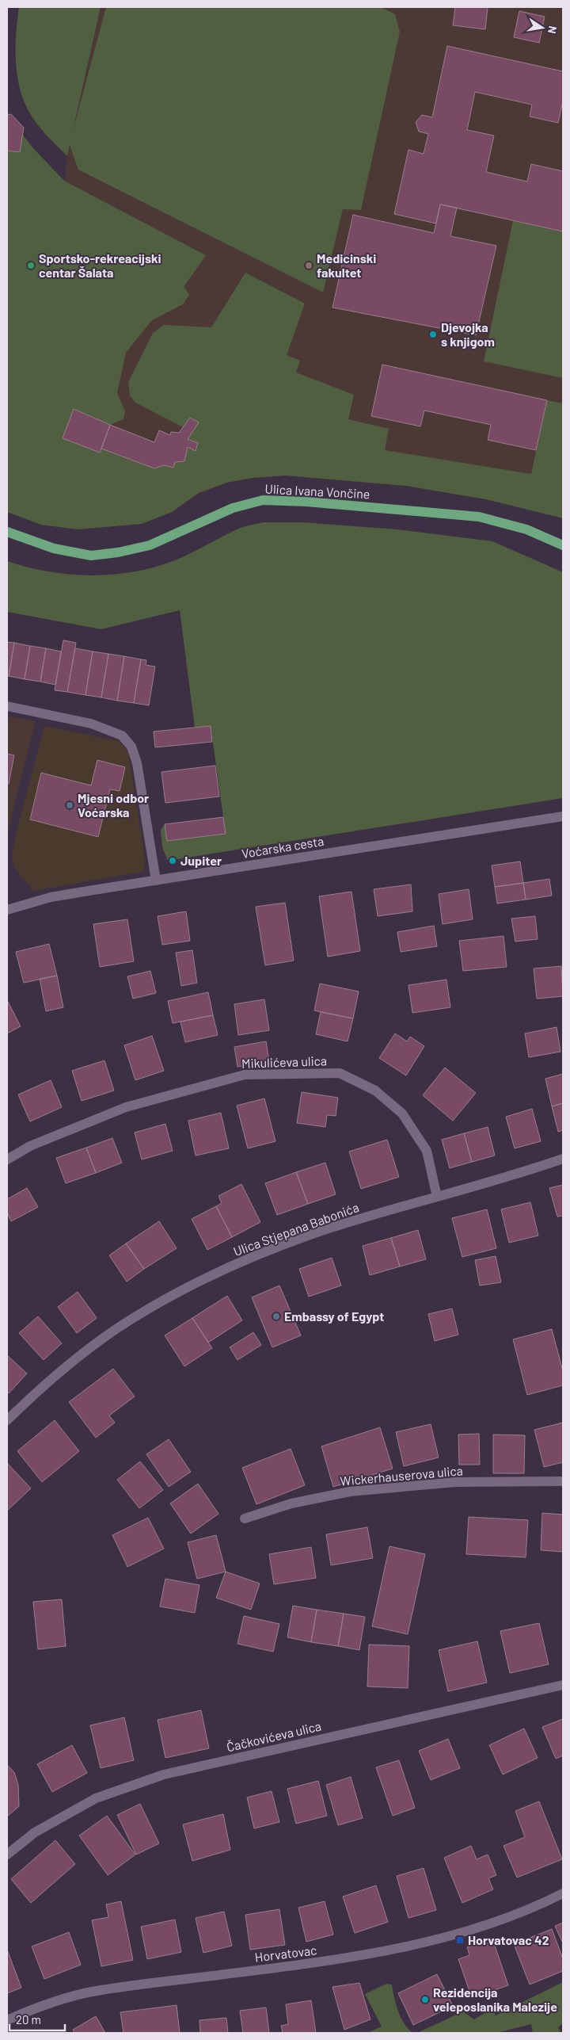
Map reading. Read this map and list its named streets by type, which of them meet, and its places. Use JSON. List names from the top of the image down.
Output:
{
  "streets": {
    "main road": ["Ulica Ivana Vončine"],
    "street": [
      "Voćarska cesta",
      "Mikulićeva ulica",
      "Ulica Stjepana Babonića",
      "Wickerhauserova ulica",
      "Čačkovićeva ulica",
      "Horvatovac"
    ]
  },
  "crossings": [
    ["Mikulićeva ulica", "Ulica Stjepana Babonića"]
  ],
  "places": {
    "other": [
      "Sportsko-rekreacijski centar Šalata",
      "Medicinski fakultet",
      "Djevojka s knjigom",
      "Mjesni odbor Voćarska",
      "Jupiter",
      "Embassy of Egypt",
      "Rezidencija veleposlanika Malezije"
    ],
    "transit": ["Horvatovac 42"]
  },
  "scale_bar": "20 m",
  "north": "right"
}
